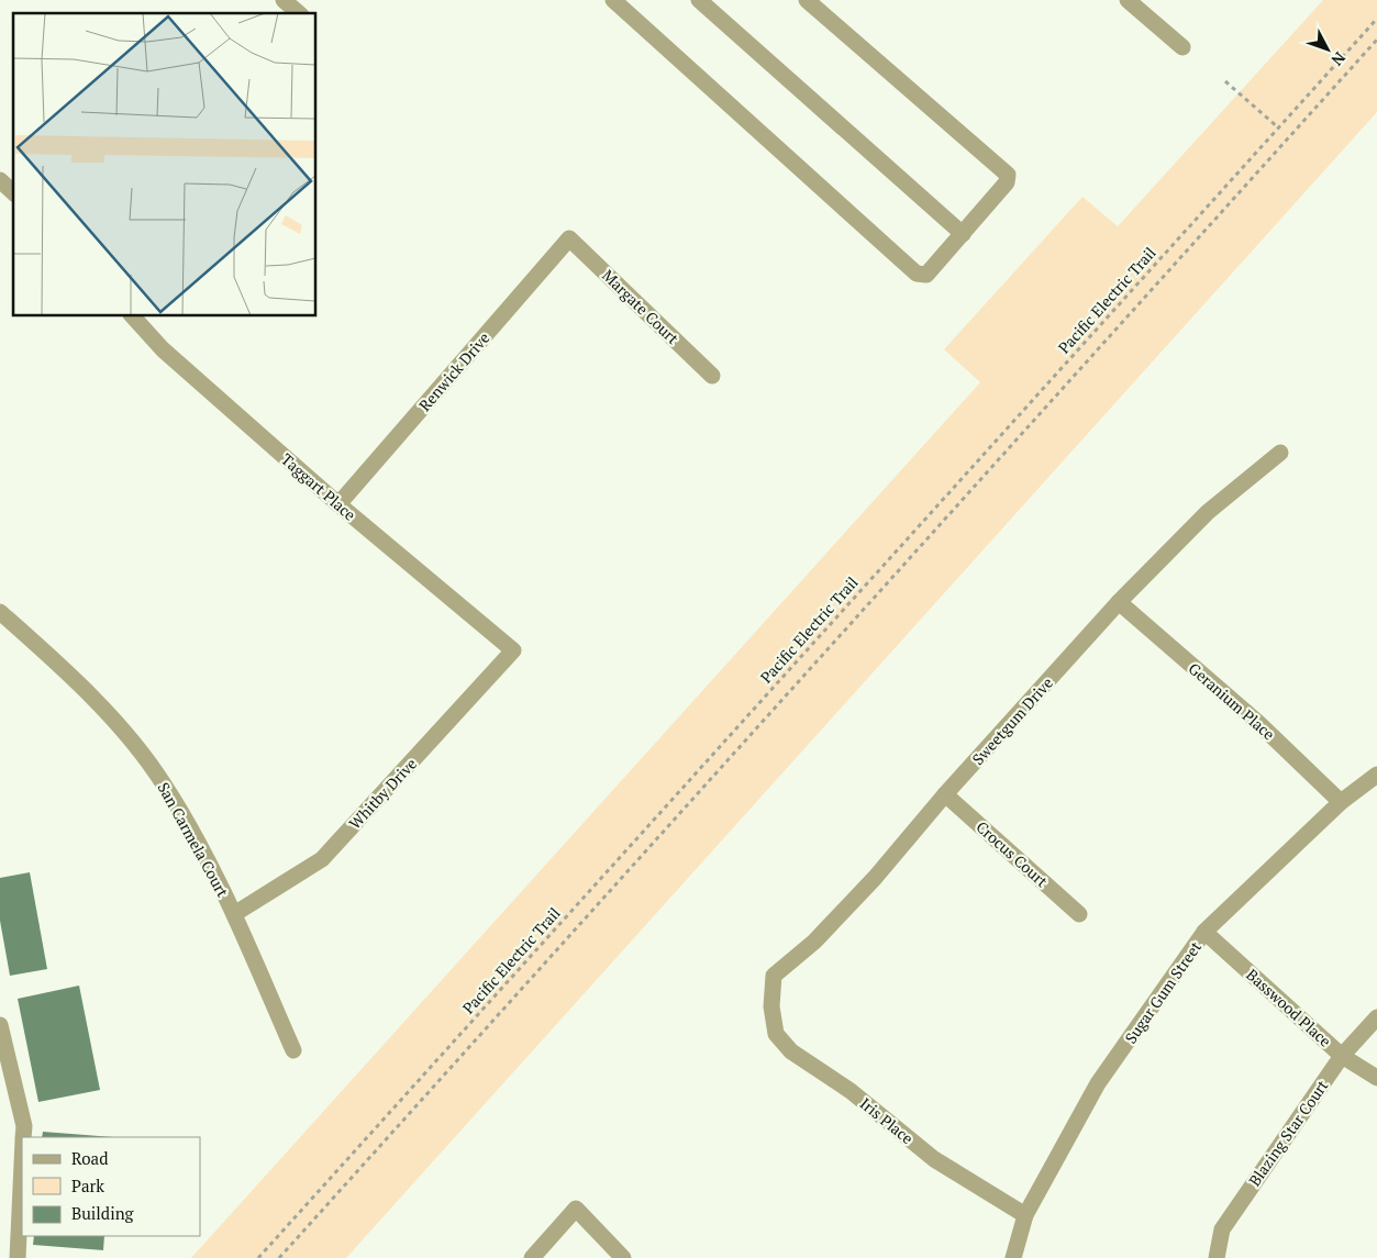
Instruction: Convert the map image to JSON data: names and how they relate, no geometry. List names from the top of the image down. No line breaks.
{"streets":{"street":["Margate Court","Renwick Drive","Taggart Place","Geranium Place","Sweetgum Drive","Whitby Drive","San Carmela Court","Crocus Court","Sugar Gum Street","Basswood Place","Iris Place","Blazing Star Court"],"path":["Pacific Electric Trail"]},"crossings":[["Margate Court","Renwick Drive"],["Renwick Drive","Taggart Place"],["Taggart Place","Whitby Drive"],["Geranium Place","Sweetgum Drive"],["Geranium Place","Sugar Gum Street"],["Sweetgum Drive","Crocus Court"],["Sweetgum Drive","Iris Place"],["Whitby Drive","San Carmela Court"],["Sugar Gum Street","Basswood Place"],["Sugar Gum Street","Iris Place"],["Basswood Place","Blazing Star Court"]],"legend":["Road","Park","Building"],"north":"bottom right"}
